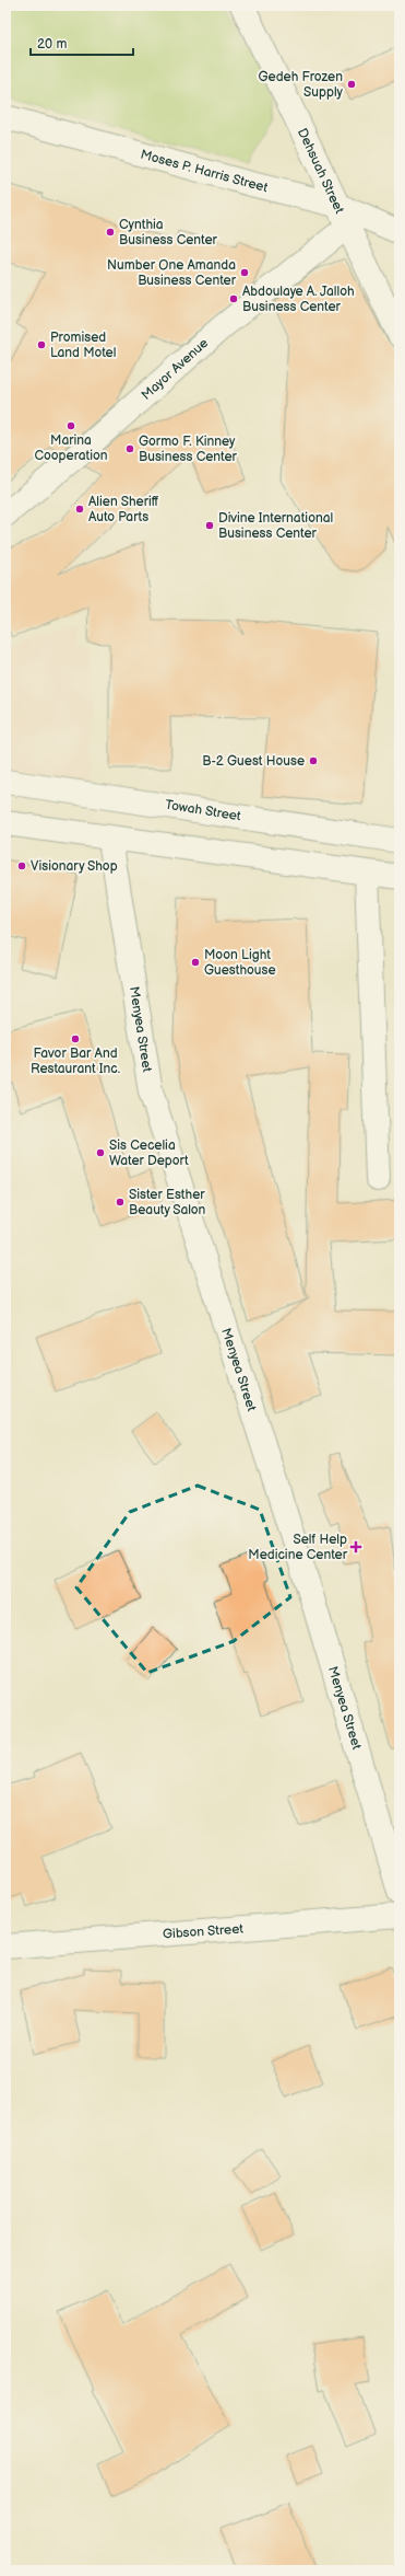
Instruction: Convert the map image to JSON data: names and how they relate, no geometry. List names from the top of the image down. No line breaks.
{"streets":{"main road":["Moses P. Harris Street","Dehsuah Street","Mayor Avenue","Towah Street","Menyea Street","Gibson Street"]},"crossings":[["Moses P. Harris Street","Dehsuah Street"],["Dehsuah Street","Mayor Avenue"]],"places":{"other":["Gedeh Frozen Supply","Cynthia Business Center","Number One Amanda Business Center","Abdoulaye A. Jalloh Business Center","Promised Land Motel","Marina Cooperation","Gormo F. Kinney Business Center","Alien Sheriff Auto Parts","Divine International Business Center","B-2 Guest House","Visionary Shop","Moon Light Guesthouse","Favor Bar And Restaurant Inc.","Sis Cecelia Water Deport","Sister Esther Beauty Salon"],"health":["Self Help Medicine Center"]},"scale_bar":"20 m"}
